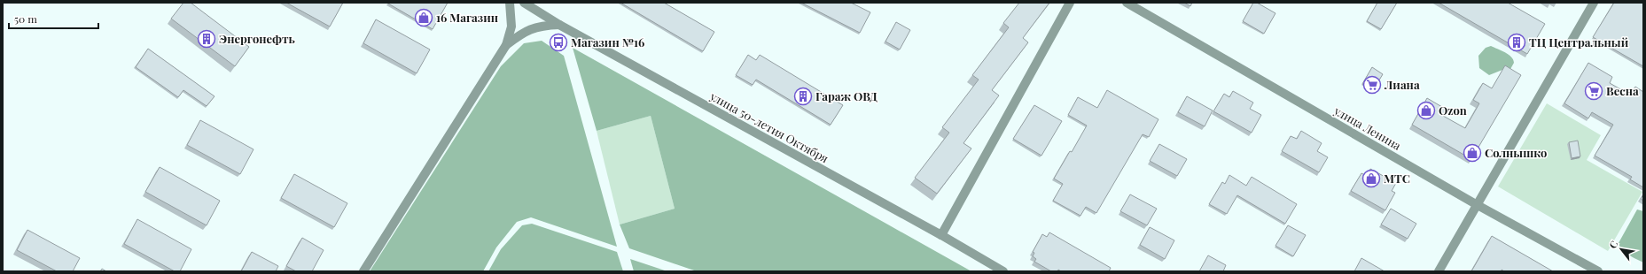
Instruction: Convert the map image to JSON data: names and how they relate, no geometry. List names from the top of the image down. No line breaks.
{"streets":{"street":["улица 50-летия Октября","улица Ленина"]},"places":{"shop":["16 Магазин","Ozon","Солнышко","МТС"],"building":["Энергонефть","ТЦ Центральный","Гараж ОВД"],"bus stop":["Магазин №16"],"supermarket":["Лиана","Весна"]},"scale_bar":"50 m","north":"top left"}
